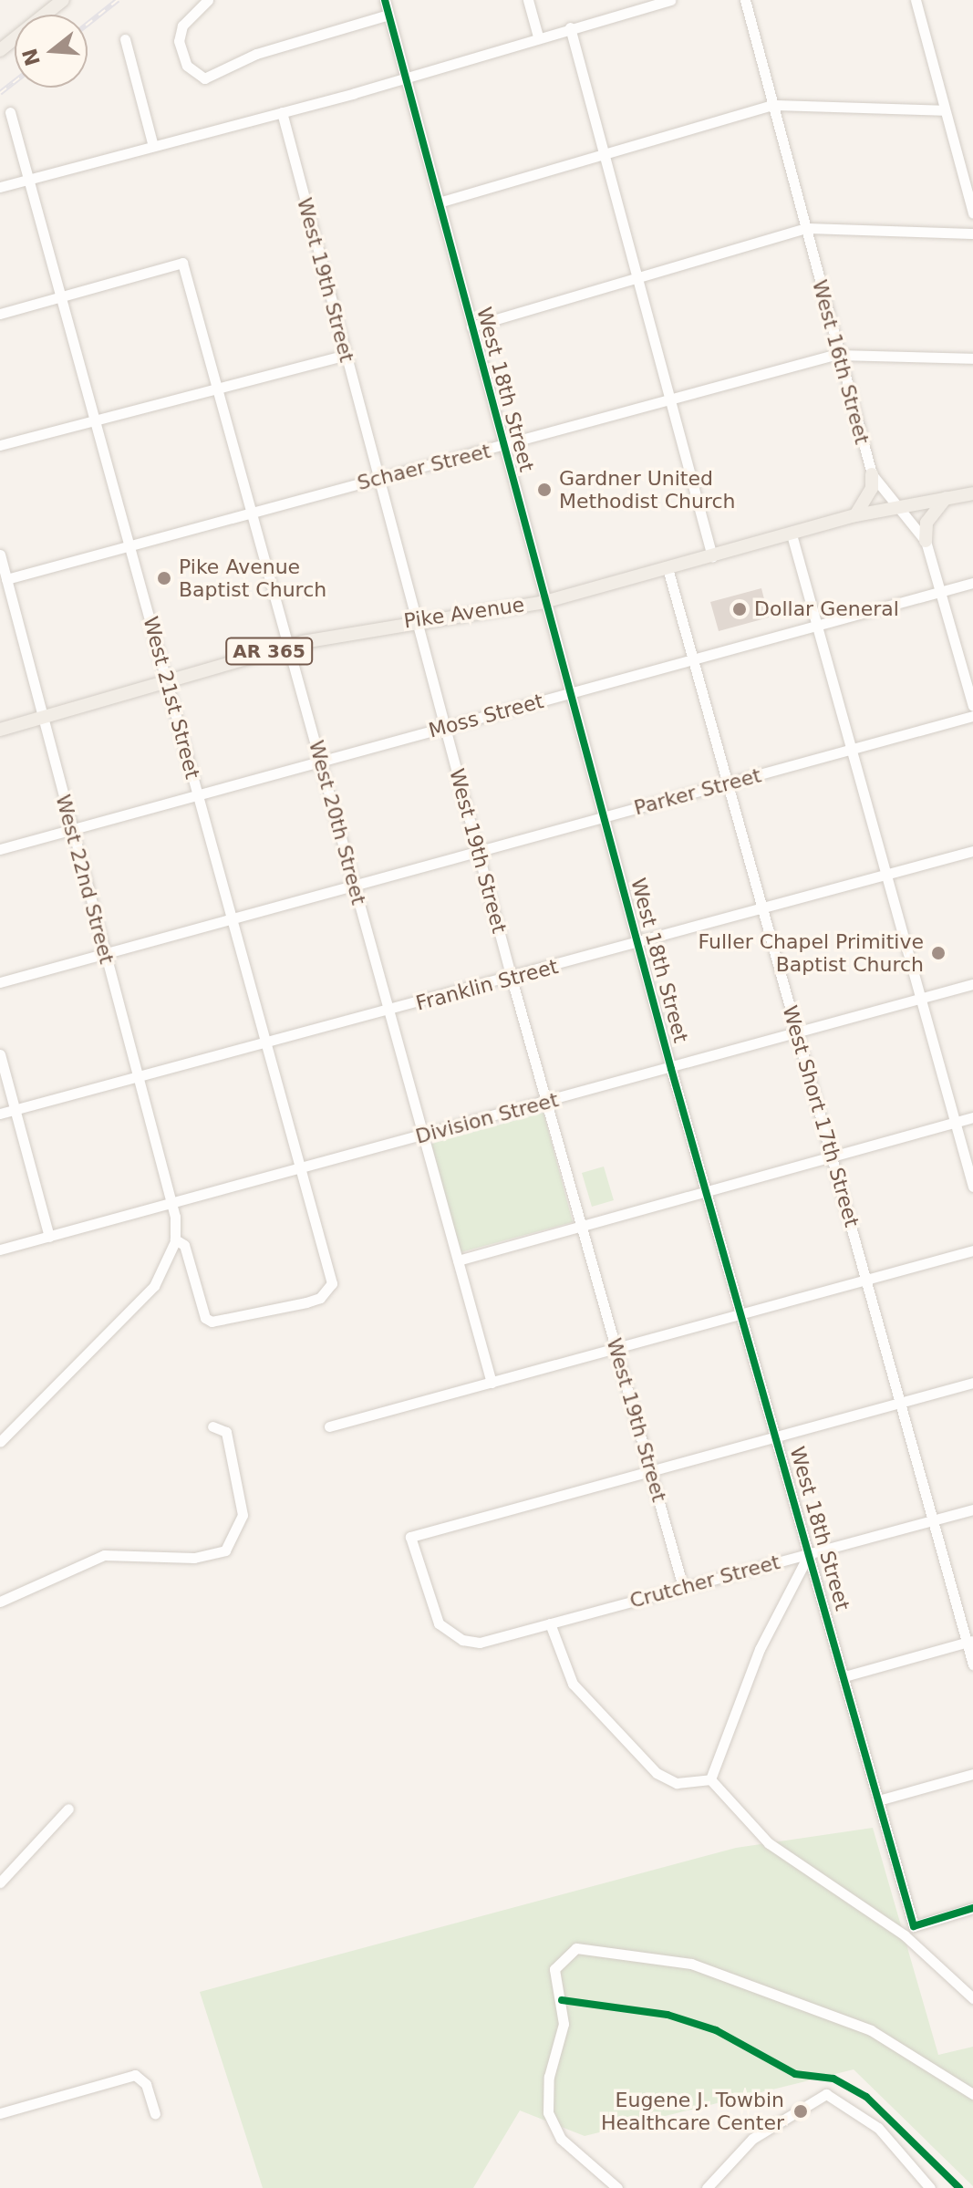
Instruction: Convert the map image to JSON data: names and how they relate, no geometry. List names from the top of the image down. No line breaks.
{"streets":{"main road":["Pike Avenue","AR 365"],"street":["West 19th Street","West 16th Street","West 18th Street","Schaer Street","West 21st Street","Moss Street","Parker Street","West 20th Street","West 22nd Street","Franklin Street","West Short 17th Street","Division Street","Crutcher Street"]},"crossings":[["West 19th Street","Schaer Street"],["West 19th Street","Pike Avenue"],["West 19th Street","Moss Street"],["West 19th Street","Parker Street"],["West 19th Street","Franklin Street"],["West 19th Street","Division Street"],["West 19th Street","Crutcher Street"],["West 16th Street","Schaer Street"],["West 16th Street","Pike Avenue"],["West 16th Street","Moss Street"],["West 18th Street","Schaer Street"],["West 18th Street","Pike Avenue"],["West 18th Street","Moss Street"],["West 18th Street","Parker Street"],["West 18th Street","Franklin Street"],["West 18th Street","Division Street"],["West 18th Street","Crutcher Street"],["Schaer Street","West 21st Street"],["Schaer Street","West 20th Street"],["Schaer Street","West 22nd Street"],["Pike Avenue","West 21st Street"],["Pike Avenue","West 20th Street"],["Pike Avenue","West 22nd Street"],["Pike Avenue","West Short 17th Street"],["West 21st Street","Moss Street"],["West 21st Street","Parker Street"],["West 21st Street","West 20th Street"],["West 21st Street","West 22nd Street"],["West 21st Street","Franklin Street"],["West 21st Street","Division Street"],["Moss Street","West 20th Street"],["Moss Street","West 22nd Street"],["Moss Street","West Short 17th Street"],["Parker Street","West 20th Street"],["Parker Street","West 22nd Street"],["Parker Street","West Short 17th Street"],["West 20th Street","Franklin Street"],["West 20th Street","Division Street"],["West 22nd Street","Franklin Street"],["West 22nd Street","Division Street"],["Franklin Street","West Short 17th Street"],["West Short 17th Street","Division Street"],["West Short 17th Street","Crutcher Street"]],"places":["Gardner United Methodist Church","Pike Avenue Baptist Church","Dollar General","Fuller Chapel Primitive Baptist Church","Eugene J. Towbin Healthcare Center"],"north":"left"}
